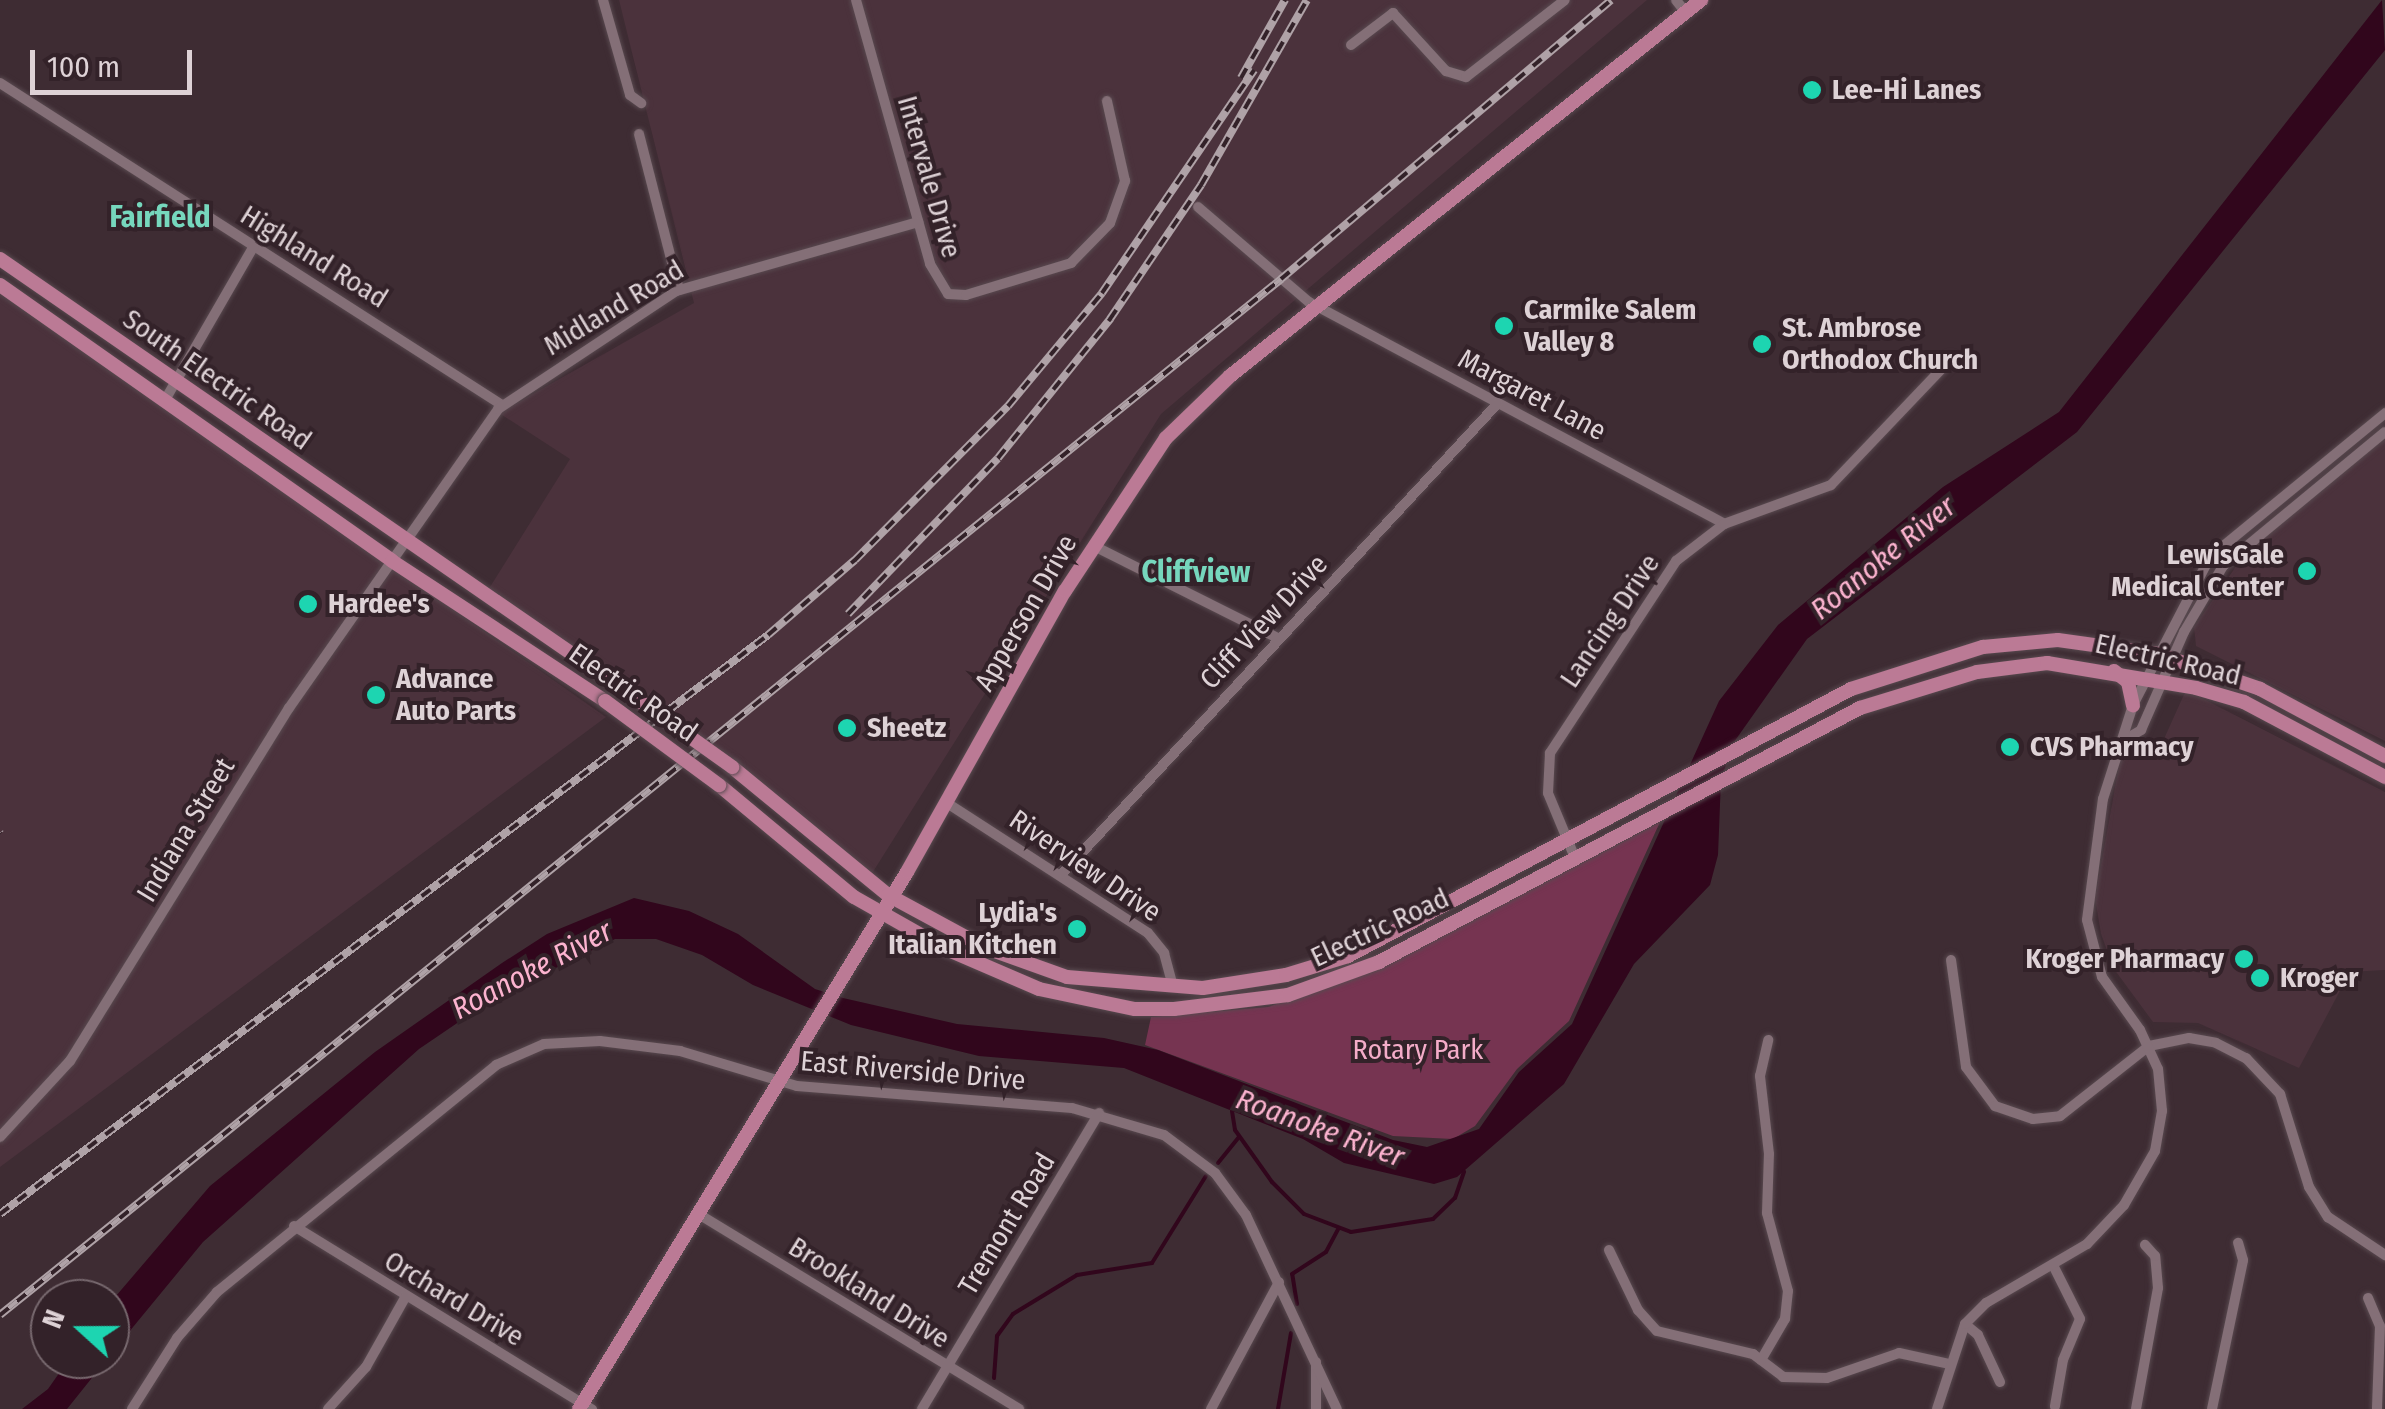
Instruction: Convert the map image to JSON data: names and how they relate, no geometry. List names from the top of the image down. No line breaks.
{"streets":{"main road":["South Electric Road","Apperson Drive","Electric Road"],"street":["Intervale Drive","Highland Road","Midland Road","Margaret Lane","Lancing Drive","Cliff View Drive","Indiana Street","Riverview Drive","East Riverside Drive","Tremont Road","Brookland Drive","Orchard Drive"]},"crossings":[["Intervale Drive","Midland Road"],["Highland Road","Midland Road"],["Midland Road","South Electric Road"],["Midland Road","Electric Road"],["Midland Road","Indiana Street"],["South Electric Road","Electric Road"],["South Electric Road","Indiana Street"],["Margaret Lane","Apperson Drive"],["Margaret Lane","Lancing Drive"],["Margaret Lane","Cliff View Drive"],["Apperson Drive","Electric Road"],["Apperson Drive","Riverview Drive"],["Apperson Drive","East Riverside Drive"],["Apperson Drive","Brookland Drive"],["Apperson Drive","Orchard Drive"],["Lancing Drive","Electric Road"],["Cliff View Drive","Riverview Drive"],["Electric Road","Indiana Street"],["Electric Road","Riverview Drive"],["East Riverside Drive","Tremont Road"],["East Riverside Drive","Orchard Drive"],["Tremont Road","Brookland Drive"]],"districts":["Fairfield","Cliffview"],"water":["Roanoke River"],"parks":["Rotary Park"],"places":["Lee-Hi Lanes","Carmike Salem Valley 8","St. Ambrose Orthodox Church","LewisGale Medical Center","Hardee's","Advance Auto Parts","Sheetz","CVS Pharmacy","Lydia's Italian Kitchen","Kroger Pharmacy","Kroger"],"scale_bar":"100 m","north":"left"}
